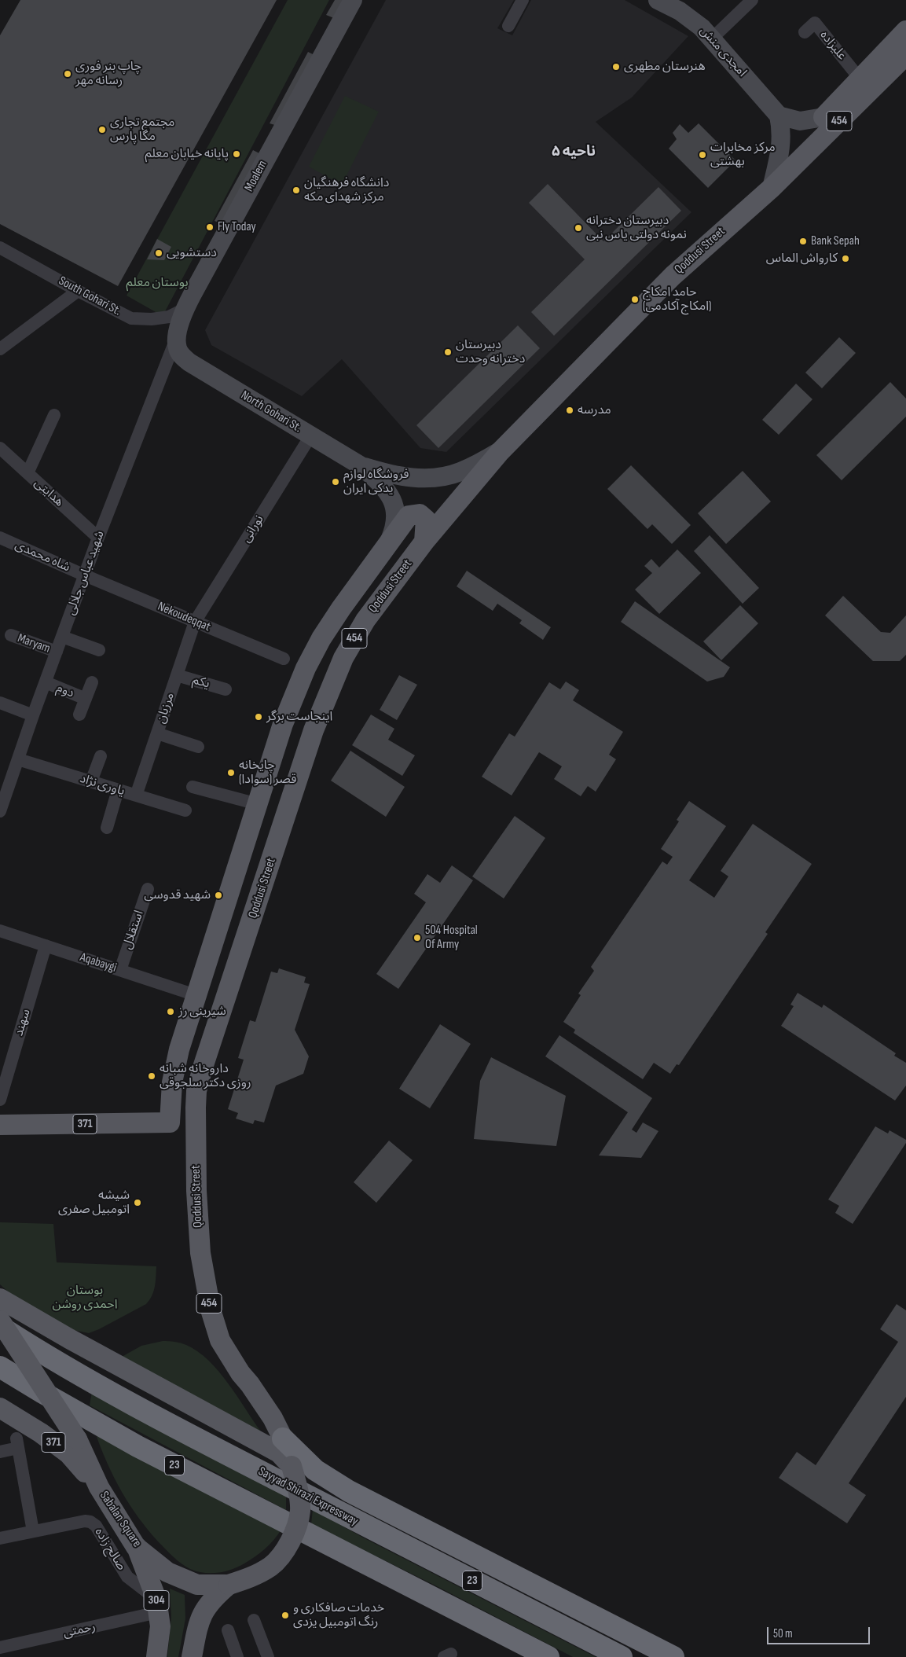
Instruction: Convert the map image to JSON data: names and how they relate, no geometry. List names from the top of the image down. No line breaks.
{"streets":{"highway":["23","Sayyad Shirazi Expressway"],"main road":["امجدی منش","454","Moalem","Qoddusi Street","North Gohari St.","371","Sabalan Square","304"],"street":["علیزاده","South Gohari St.","هدایتی","نورانی","شاه محمدی","شهید عباس جلالی","Nekoudeqqat","Maryam","یکم","دوم","مرزبان","یاوری نژاد","استقلال","Aqabaygi","سهند","صالح زاده","رحمتی"]},"crossings":[["علیزاده","454"],["454","Qoddusi Street"],["454","North Gohari St."],["454","Aqabaygi"],["454","371"],["Moalem","South Gohari St."],["Moalem","North Gohari St."],["Moalem","شهید عباس جلالی"],["Qoddusi Street","North Gohari St."],["Qoddusi Street","Sabalan Square"],["North Gohari St.","نورانی"],["هدایتی","شهید عباس جلالی"],["نورانی","Nekoudeqqat"],["نورانی","مرزبان"],["شاه محمدی","شهید عباس جلالی"],["شاه محمدی","Nekoudeqqat"],["شهید عباس جلالی","Nekoudeqqat"],["شهید عباس جلالی","Maryam"],["شهید عباس جلالی","دوم"],["شهید عباس جلالی","یاوری نژاد"],["Nekoudeqqat","مرزبان"],["یکم","مرزبان"],["مرزبان","یاوری نژاد"],["استقلال","Aqabaygi"],["Aqabaygi","سهند"],["371","Sabalan Square"],["Sabalan Square","304"],["صالح زاده","304"],["صالح زاده","رحمتی"],["304","رحمتی"]],"districts":["ناحیه ۵"],"parks":["بوستان معلم","بوستان احمدی روشن"],"places":["هنرستان مطهری","چاپ بنر فوری رسانه مهر","مجتمع تجاری مگا پارس","پایانه خیابان معلم","مرکز مخابرات بهشتی","دانشگاه فرهنگیان مرکز شهدای مکه","Fly Today","دبیرستان دخترانه نمونه دولتی یاس نبی","Bank Sepah","دستشویی","کارواش الماس","حامد امکاج (امکاج آکادمی)","دبیرستان دخترانه وحدت","مدرسه","فروشگاه لوازم یدکی ایران","اینجاست برگر","چایخانه قصر (سوادا)","شهید قدوسی","504 Hospital Of Army","شیرینی رز","داروخانه شبانه روزی دکتر سلجوقی","شیشه اتومبیل صفری","خدمات صافکاری و رنگ اتومبیل یزدی"],"scale_bar":"50 m"}
